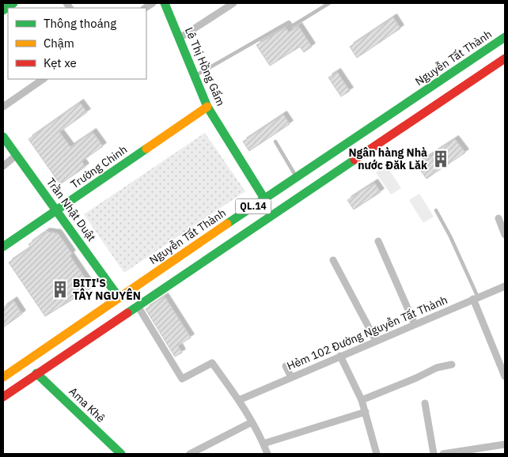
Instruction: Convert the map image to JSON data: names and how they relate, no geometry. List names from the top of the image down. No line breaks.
{"streets":{"main road":["Nguyễn Tất Thành","Lê Thị Hồng Gấm","Trường Chinh","QL.14","Trần Nhật Duật","Ama Khê"],"street":["Hẻm 102 Đường Nguyễn Tất Thành"]},"crossings":[["Nguyễn Tất Thành","Lê Thị Hồng Gấm"],["Nguyễn Tất Thành","Trần Nhật Duật"],["Nguyễn Tất Thành","Ama Khê"],["Lê Thị Hồng Gấm","Trường Chinh"],["Trường Chinh","Trần Nhật Duật"],["QL.14","Ama Khê"]],"places":{"building":["Ngân hàng Nhà nước Đăk Lăk","BITI'S TÂY NGUYÊN"]},"legend":["Thông thoáng","Chậm","Kẹt xe"]}
